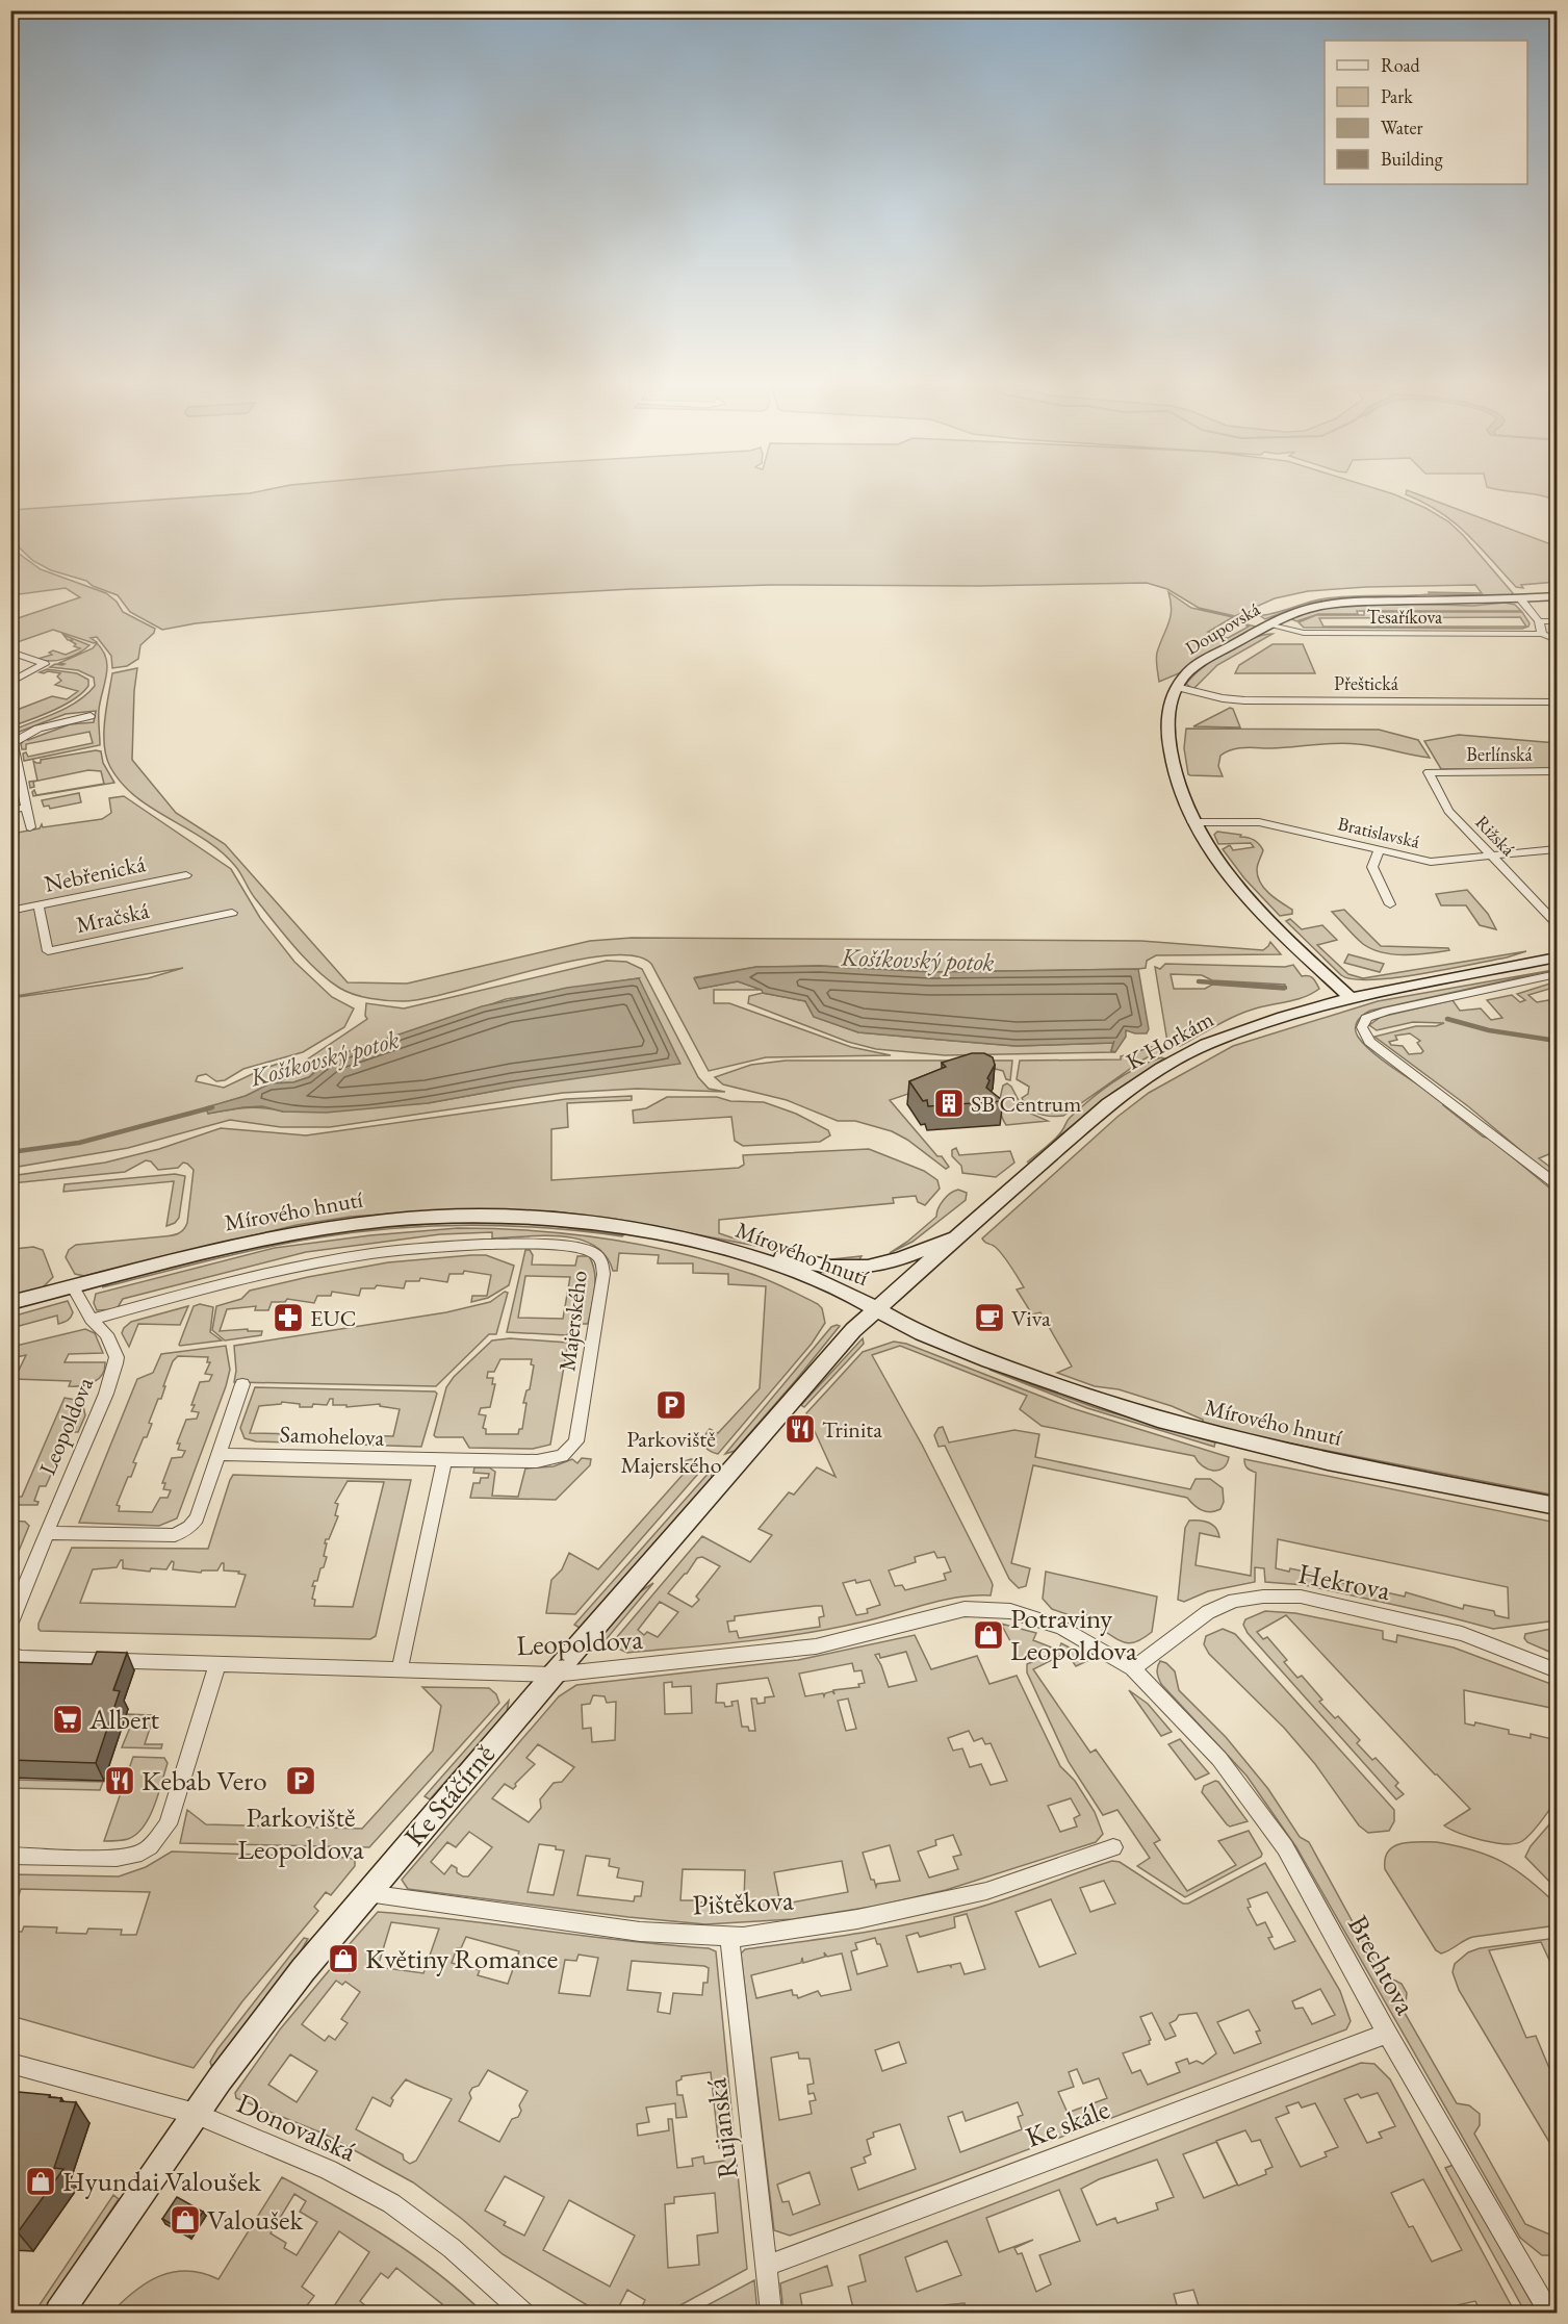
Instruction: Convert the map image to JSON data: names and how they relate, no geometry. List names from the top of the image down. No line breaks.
{"streets":{"main road":["Doupovská","K Horkám","Mírového hnutí","Ke Stáčírně"],"street":["Tesaříkova","Přeštická","Berlínská","Bratislavská","Rižská","Nebřenická","Mračská","Majerského","Leopoldova","Samohelova","Hekrova","Pištěkova","Brechtova","Ke skále","Donovalská","Rujanská"]},"crossings":[["Tesaříkova","Doupovská"],["Doupovská","Přeštická"],["Doupovská","Bratislavská"],["Doupovská","K Horkám"],["Berlínská","Rižská"],["Bratislavská","Rižská"],["Nebřenická","Mračská"],["K Horkám","Mírového hnutí"],["K Horkám","Ke Stáčírně"],["Mírového hnutí","Leopoldova"],["Mírového hnutí","Ke Stáčírně"],["Majerského","Leopoldova"],["Majerského","Samohelova"],["Leopoldova","Hekrova"],["Leopoldova","Ke Stáčírně"],["Leopoldova","Brechtova"],["Hekrova","Brechtova"],["Ke Stáčírně","Pištěkova"],["Ke Stáčírně","Donovalská"],["Pištěkova","Rujanská"],["Brechtova","Ke skále"],["Ke skále","Rujanská"]],"water":["Košíkovský potok"],"places":{"building":["SB Centrum"],"pharmacy":["EUC"],"cafe":["Viva"],"parking":["Parkoviště Majerského","Parkoviště Leopoldova"],"restaurant":["Trinita","Kebab Vero"],"shop":["Potraviny Leopoldova","Květiny Romance","Hyundai Valoušek","Valoušek"],"supermarket":["Albert"]},"legend":["Road","Park","Water","Building"]}
